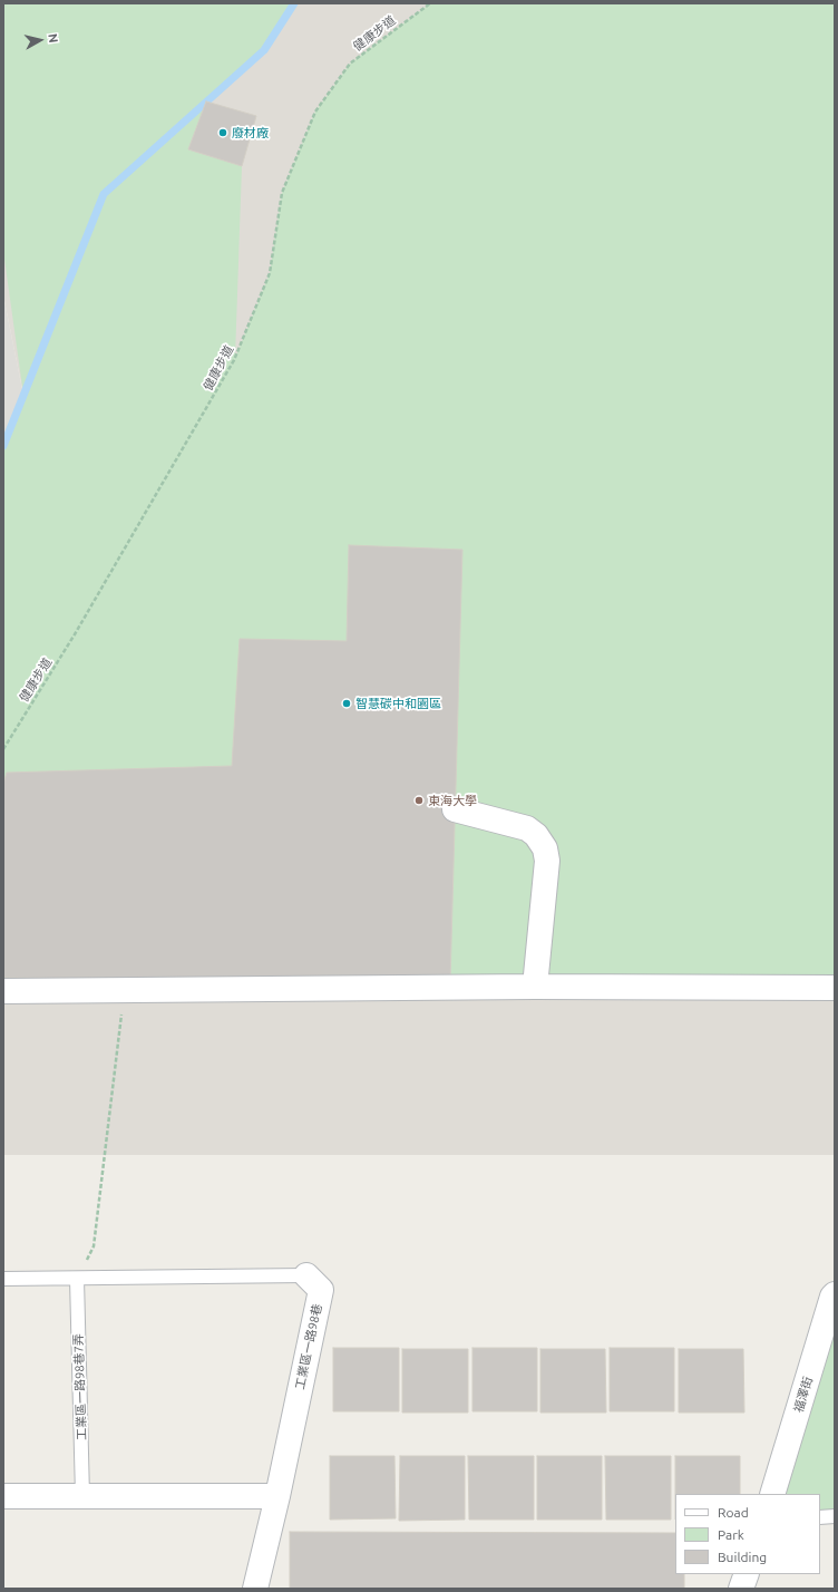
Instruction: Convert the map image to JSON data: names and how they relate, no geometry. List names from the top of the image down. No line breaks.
{"streets":{"street":["工業區一路98巷","福澤街"],"lane":["工業區一路98巷7弄"],"path":["健康步道"]},"crossings":[["工業區一路98巷","工業區一路98巷7弄"]],"places":["廢材廠","智慧碳中和園區","東海大學"],"legend":["Road","Park","Building"],"north":"right"}
